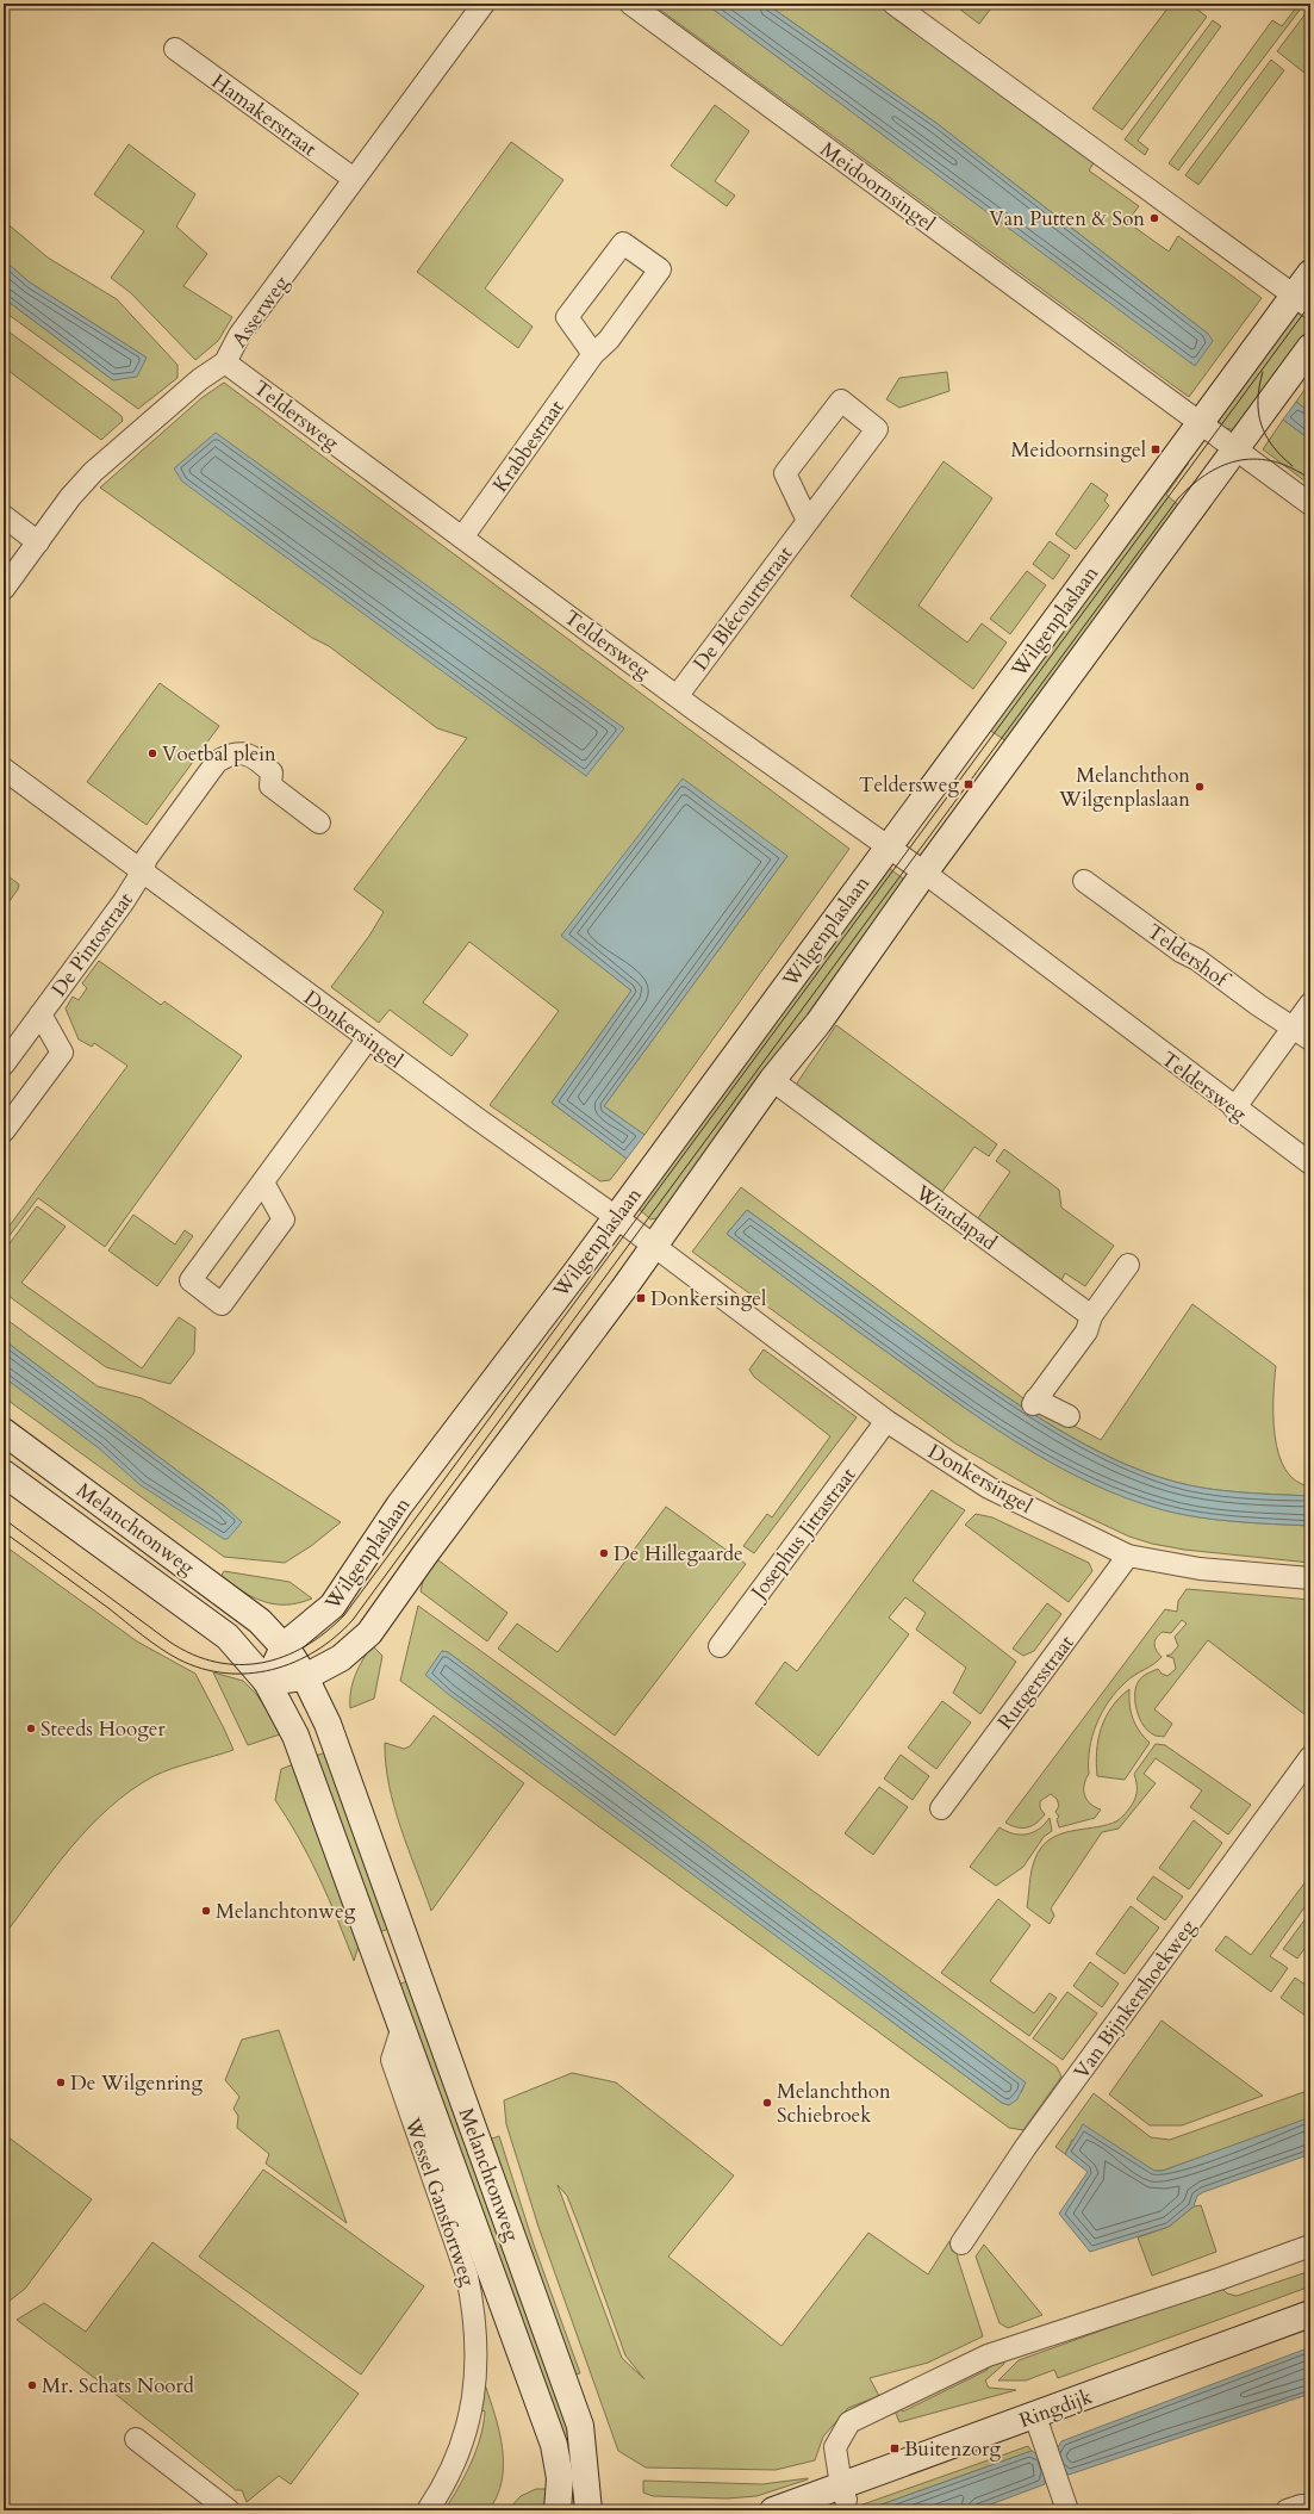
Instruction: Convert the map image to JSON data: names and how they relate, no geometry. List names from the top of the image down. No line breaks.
{"streets":{"street":["Hamakerstraat","Meidoornsingel","Asserweg","Teldersweg","Krabbestraat","De Blécourtstraat","Wilgenplaslaan","De Pintostraat","Teldershof","Donkersingel","Wiardapad","Melanchtonweg","Josephus Jittastraat","Rutgersstraat","Van Bijnkershoekweg","Wessel Gansfortweg","Ringdijk"]},"crossings":[["Hamakerstraat","Asserweg"],["Meidoornsingel","Wilgenplaslaan"],["Asserweg","Teldersweg"],["Teldersweg","Krabbestraat"],["Teldersweg","De Blécourtstraat"],["Teldersweg","Wilgenplaslaan"],["Wilgenplaslaan","Donkersingel"],["Wilgenplaslaan","Melanchtonweg"],["De Pintostraat","Donkersingel"],["Donkersingel","Josephus Jittastraat"],["Donkersingel","Rutgersstraat"],["Melanchtonweg","Wessel Gansfortweg"]],"places":{"other":["Van Putten & Son","Voetbal plein","Melanchthon Wilgenplaslaan","De Hillegaarde","Steeds Hooger","Melanchtonweg","De Wilgenring","Melanchthon Schiebroek","Mr. Schats Noord"],"transit":["Meidoornsingel","Teldersweg","Donkersingel","Buitenzorg"]}}
